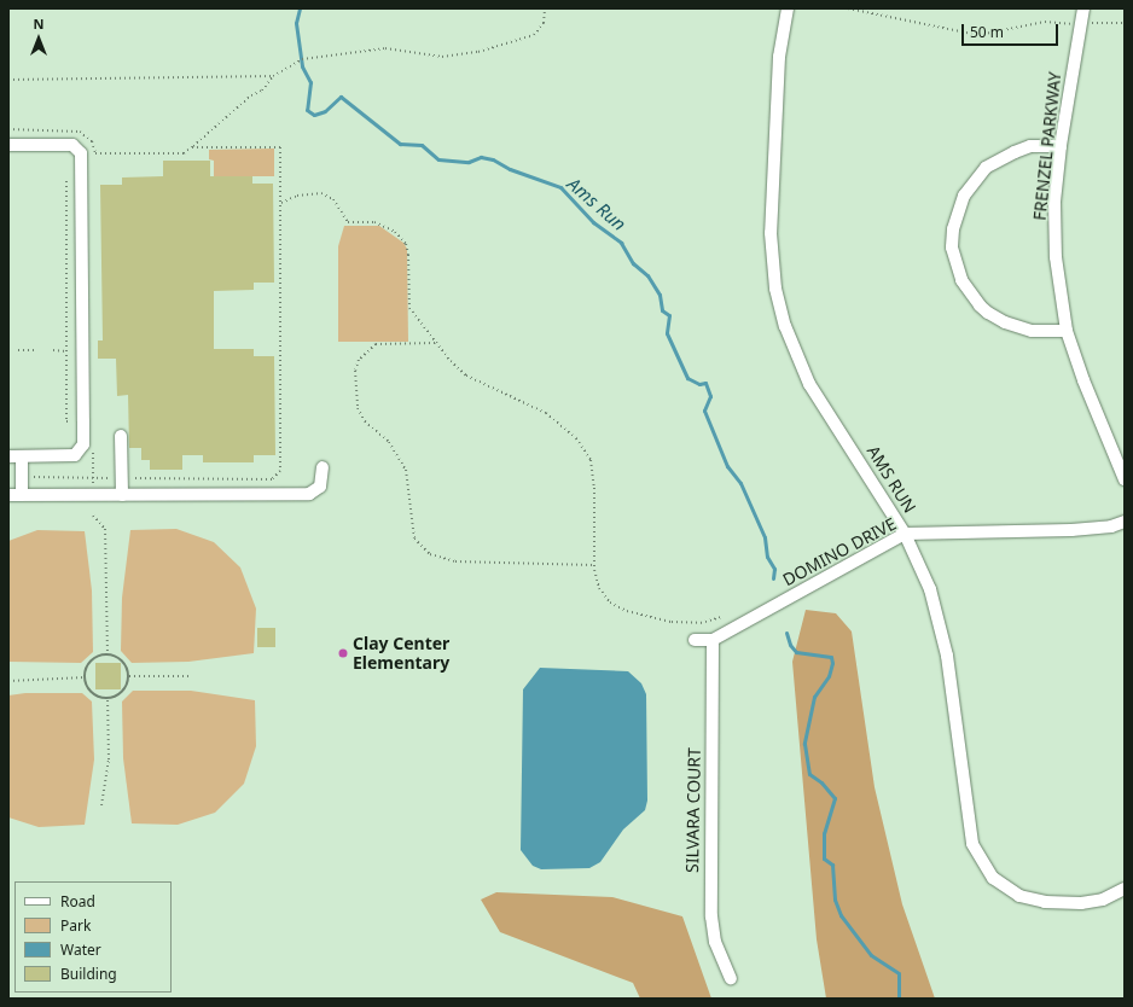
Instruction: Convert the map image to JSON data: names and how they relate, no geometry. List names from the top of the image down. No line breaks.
{"streets":{"street":["FRENZEL PARKWAY","AMS RUN","DOMINO DRIVE","SILVARA COURT"]},"crossings":[["AMS RUN","DOMINO DRIVE"],["DOMINO DRIVE","SILVARA COURT"]],"water":["Ams Run"],"places":["Clay Center Elementary"],"legend":["Road","Park","Water","Building"],"scale_bar":"50 m","north":"top"}
